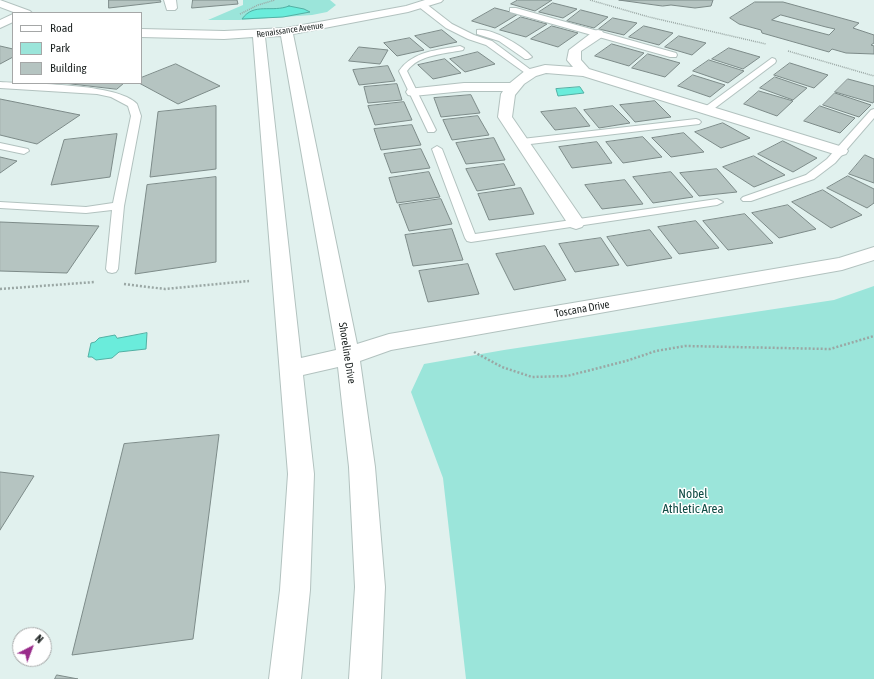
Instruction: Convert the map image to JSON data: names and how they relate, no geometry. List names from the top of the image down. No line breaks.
{"streets":{"street":["Renaissance Avenue","Toscana Drive","Shoreline Drive"]},"crossings":[["Renaissance Avenue","Shoreline Drive"],["Toscana Drive","Shoreline Drive"]],"parks":["Nobel Athletic Area"],"legend":["Road","Park","Building"],"north":"top right"}
